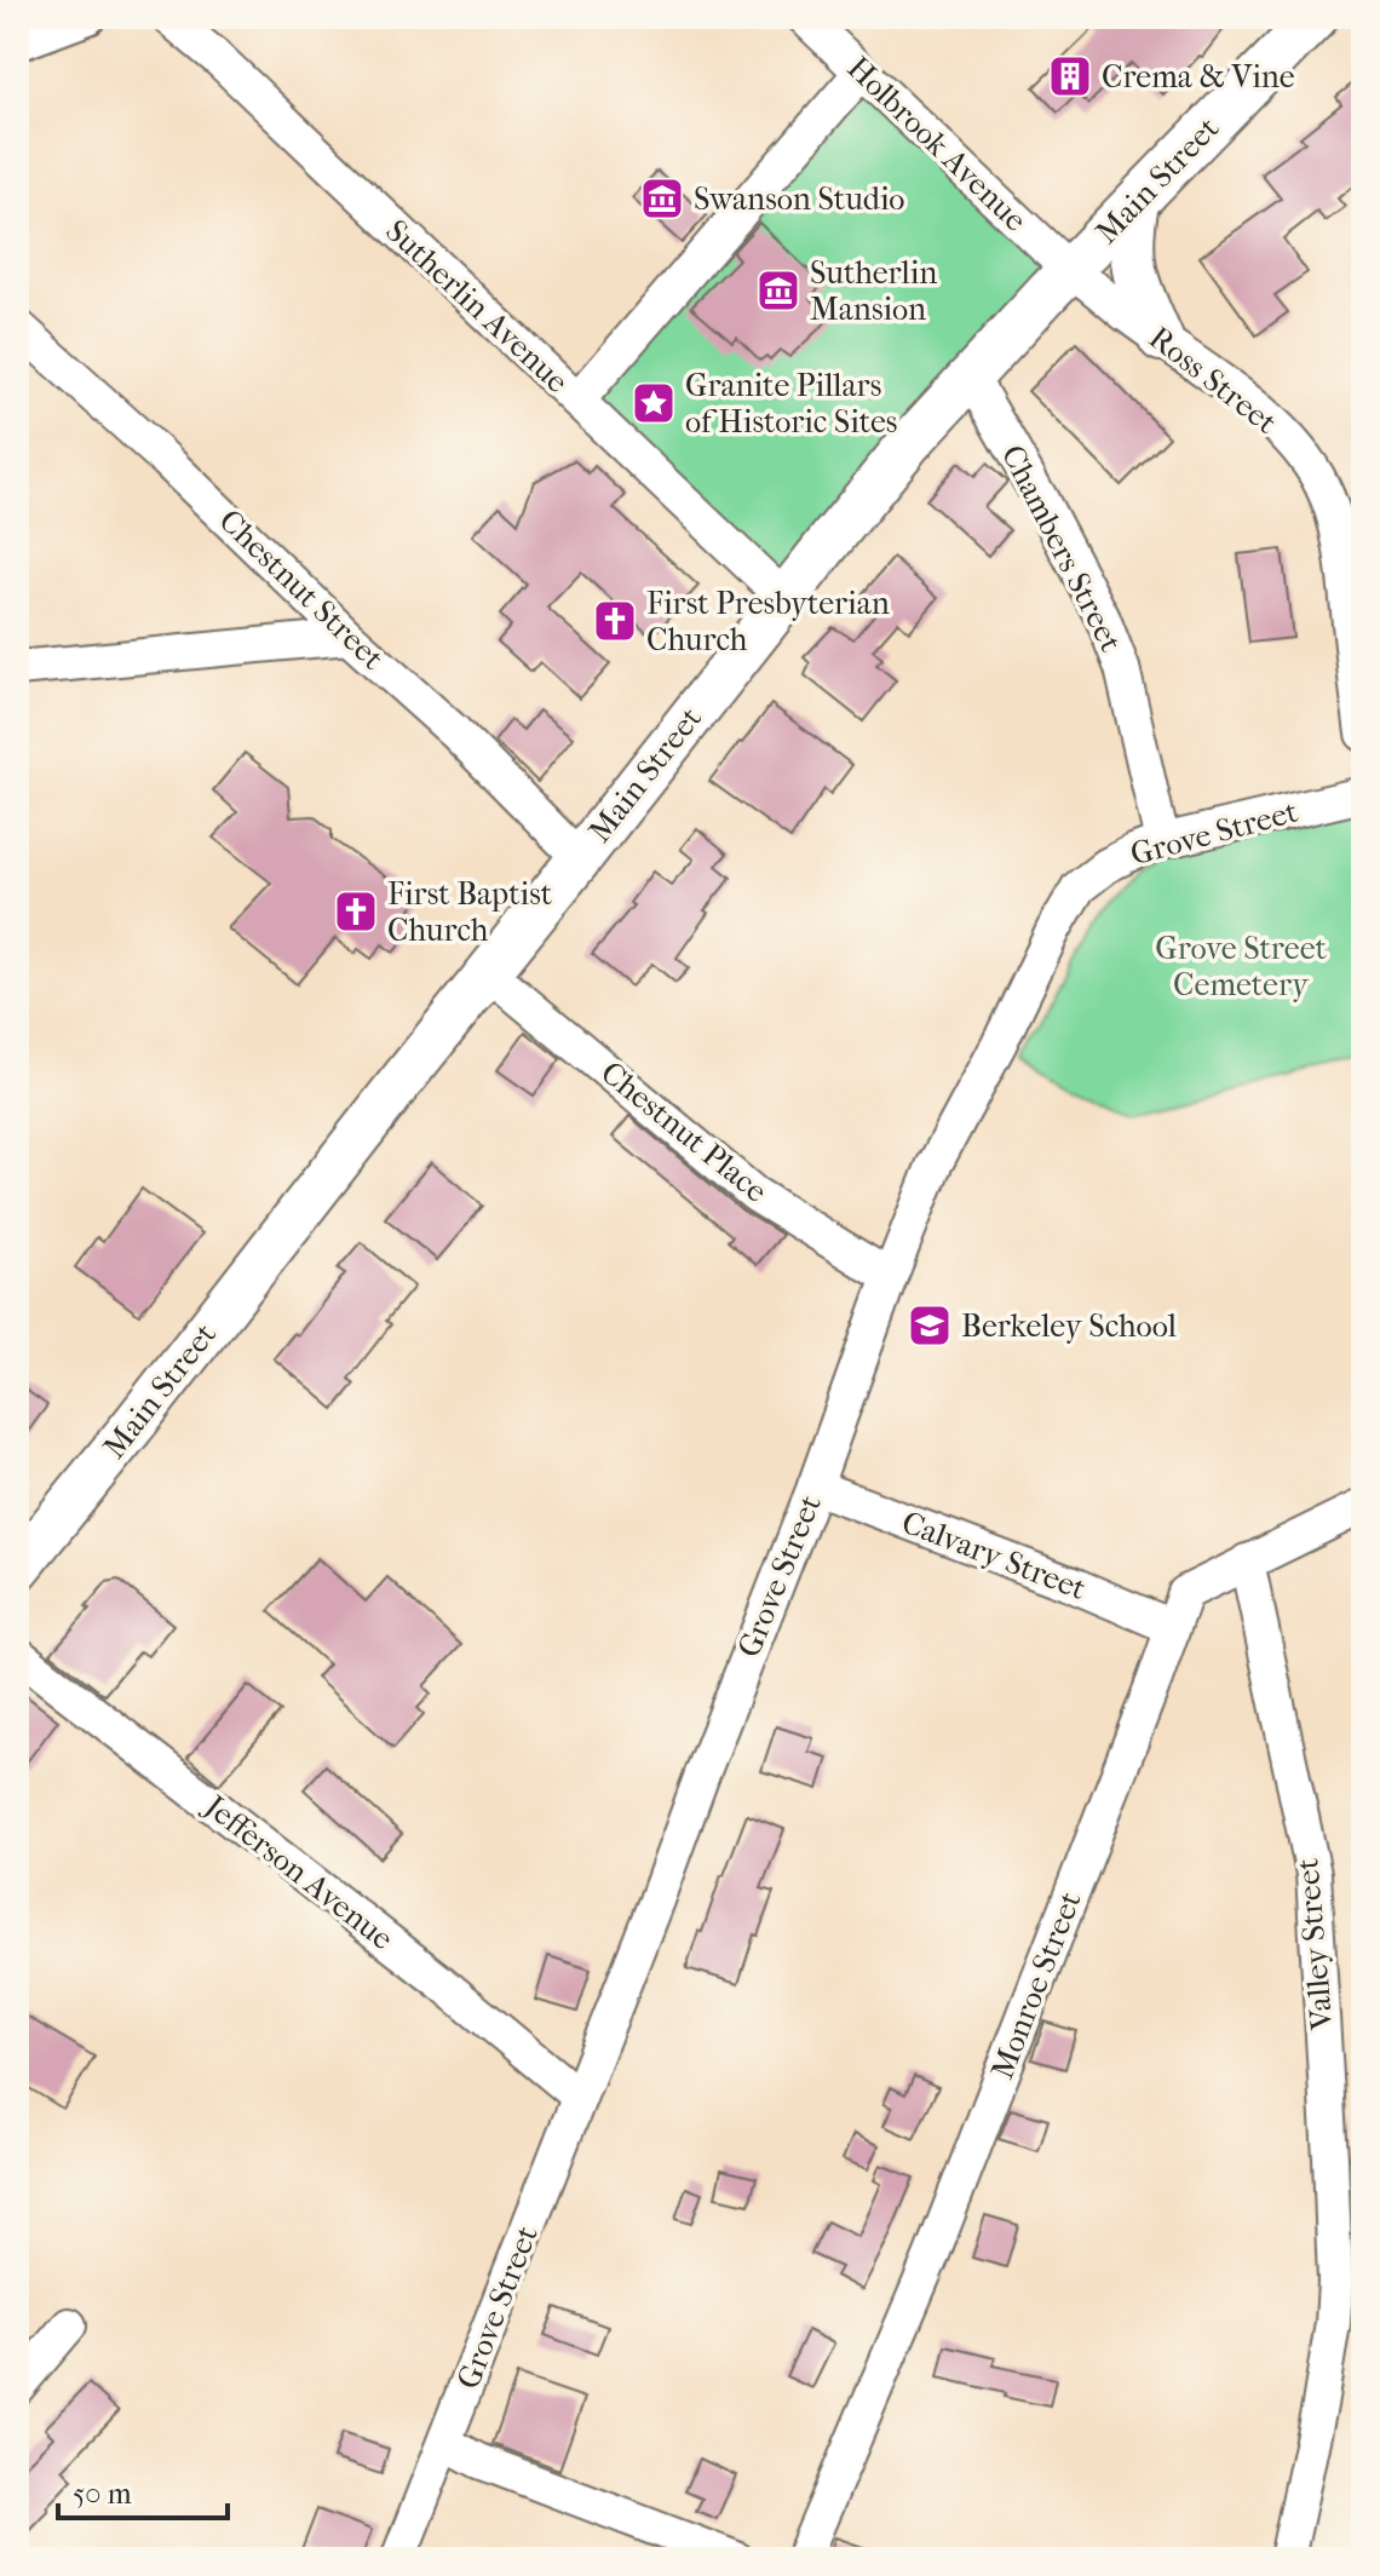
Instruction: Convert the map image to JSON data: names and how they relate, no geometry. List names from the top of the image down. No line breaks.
{"streets":{"main road":["Main Street"],"street":["Holbrook Avenue","Sutherlin Avenue","Ross Street","Chambers Street","Chestnut Street","Grove Street","Chestnut Place","Calvary Street","Jefferson Avenue","Valley Street","Monroe Street"]},"crossings":[["Holbrook Avenue","Main Street"],["Holbrook Avenue","Ross Street"],["Main Street","Sutherlin Avenue"],["Main Street","Ross Street"],["Main Street","Chambers Street"],["Main Street","Chestnut Street"],["Main Street","Chestnut Place"],["Chambers Street","Grove Street"],["Grove Street","Chestnut Place"],["Grove Street","Calvary Street"],["Grove Street","Jefferson Avenue"],["Calvary Street","Monroe Street"],["Valley Street","Monroe Street"]],"parks":["Grove Street Cemetery"],"places":{"building":["Crema & Vine"],"museum":["Swanson Studio","Sutherlin Mansion"],"place":["Granite Pillars of Historic Sites"],"church":["First Presbyterian Church","First Baptist Church"],"school or university":["Berkeley School"]},"scale_bar":"50 m"}
